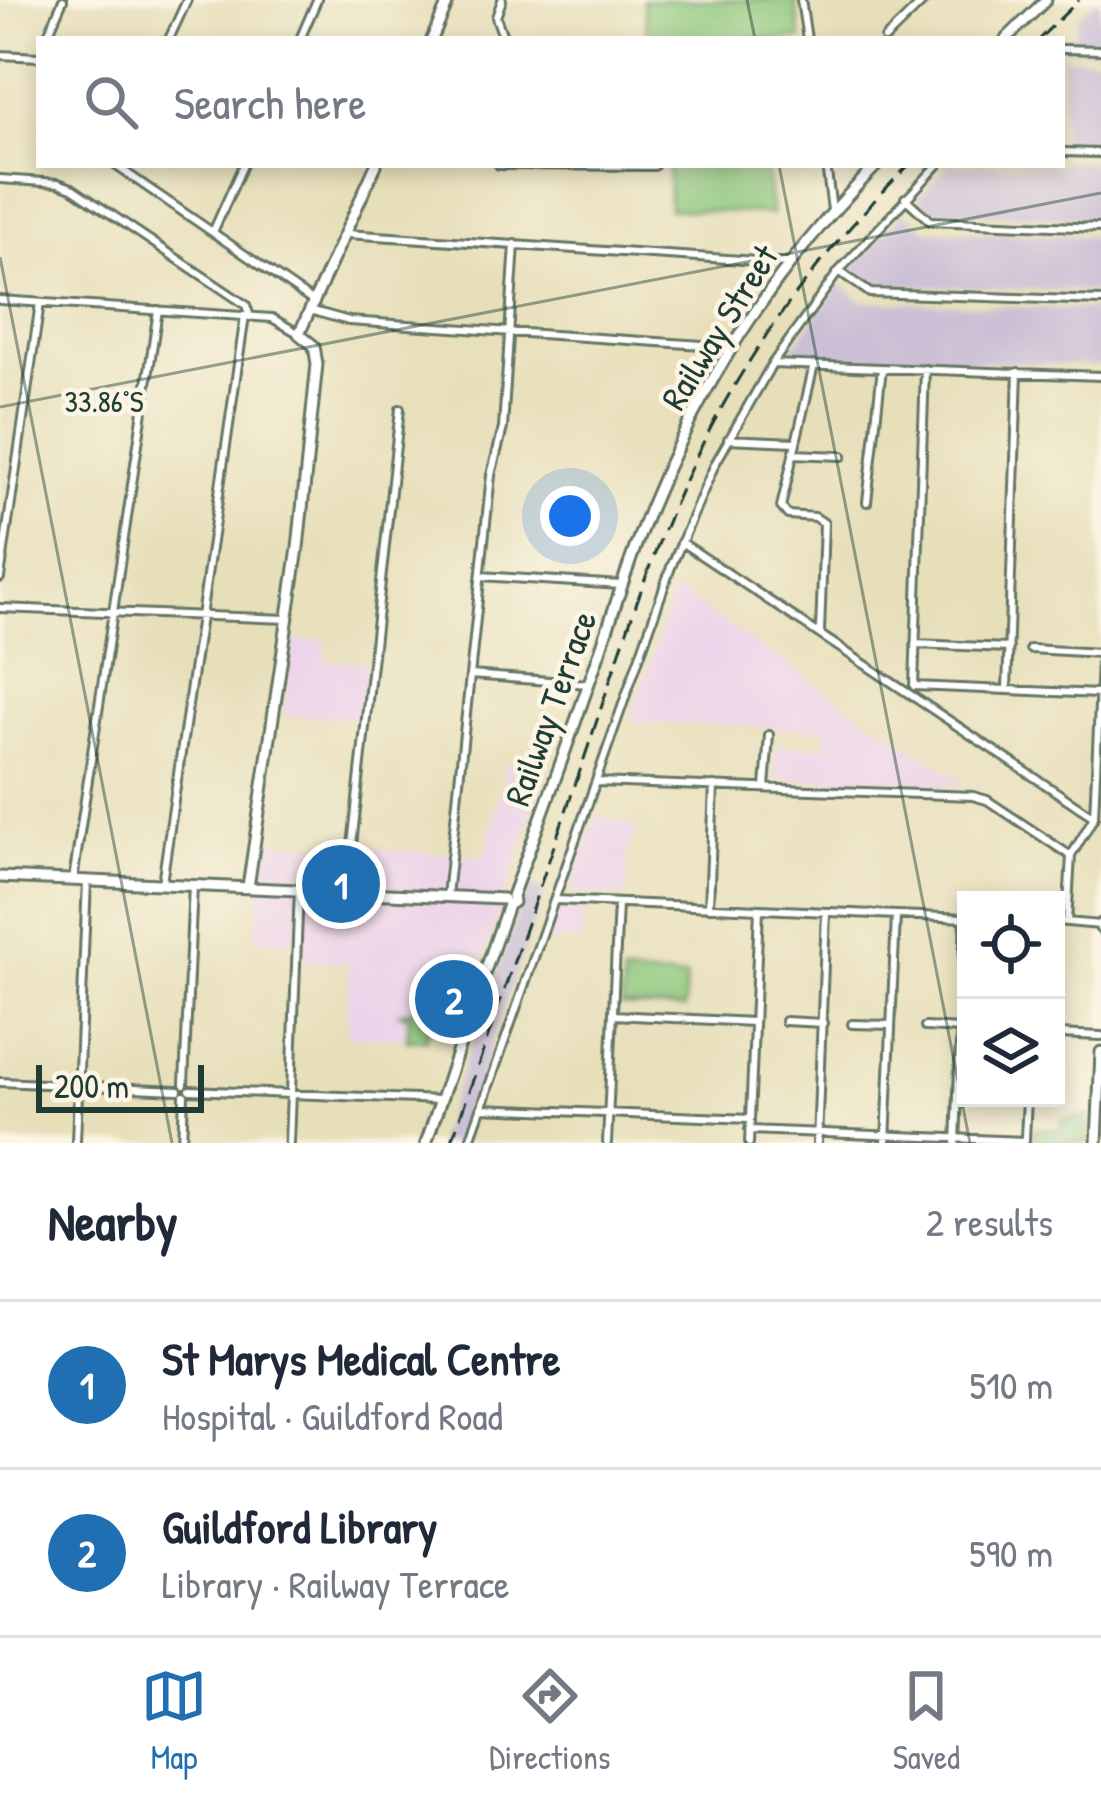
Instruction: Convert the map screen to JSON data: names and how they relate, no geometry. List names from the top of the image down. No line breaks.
{"streets":{"street":["Railway Street","Railway Terrace"]},"crossings":[["Railway Street","Railway Terrace"]],"scale_bar":"200 m","page":{"search":"Search here","pins":["1","2"],"scale":"200 m","heading":["Nearby","2 results"],"list":[{"mark":"1","name":"St Marys Medical Centre","note":"Hospital · Guildford Road","value":"510 m"},{"mark":"2","name":"Guildford Library","note":"Library · Railway Terrace","value":"590 m"}],"nav":["Map","Directions","Saved"]},"coordinates":["33.86°S"]}
